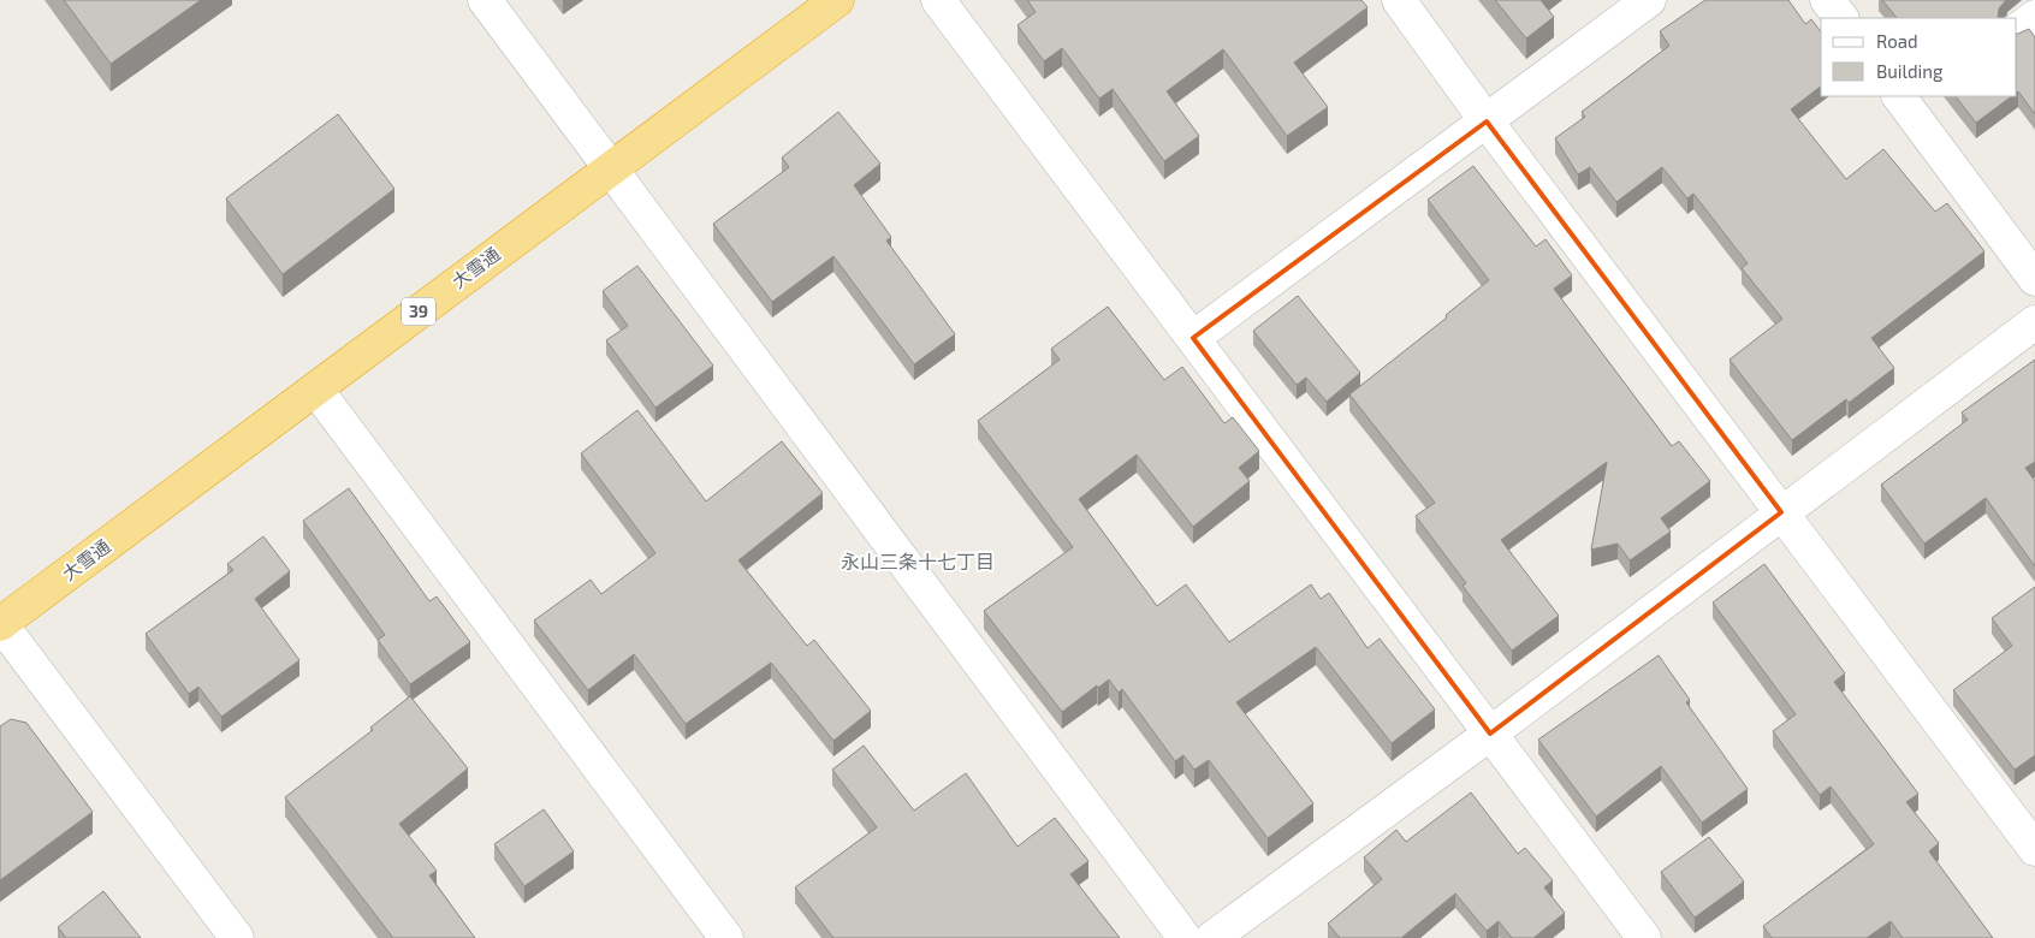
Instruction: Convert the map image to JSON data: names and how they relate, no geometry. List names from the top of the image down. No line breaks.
{"streets":{"highway":["大雪通","39"]},"districts":["永山三条十七丁目"],"legend":["Road","Building"]}
